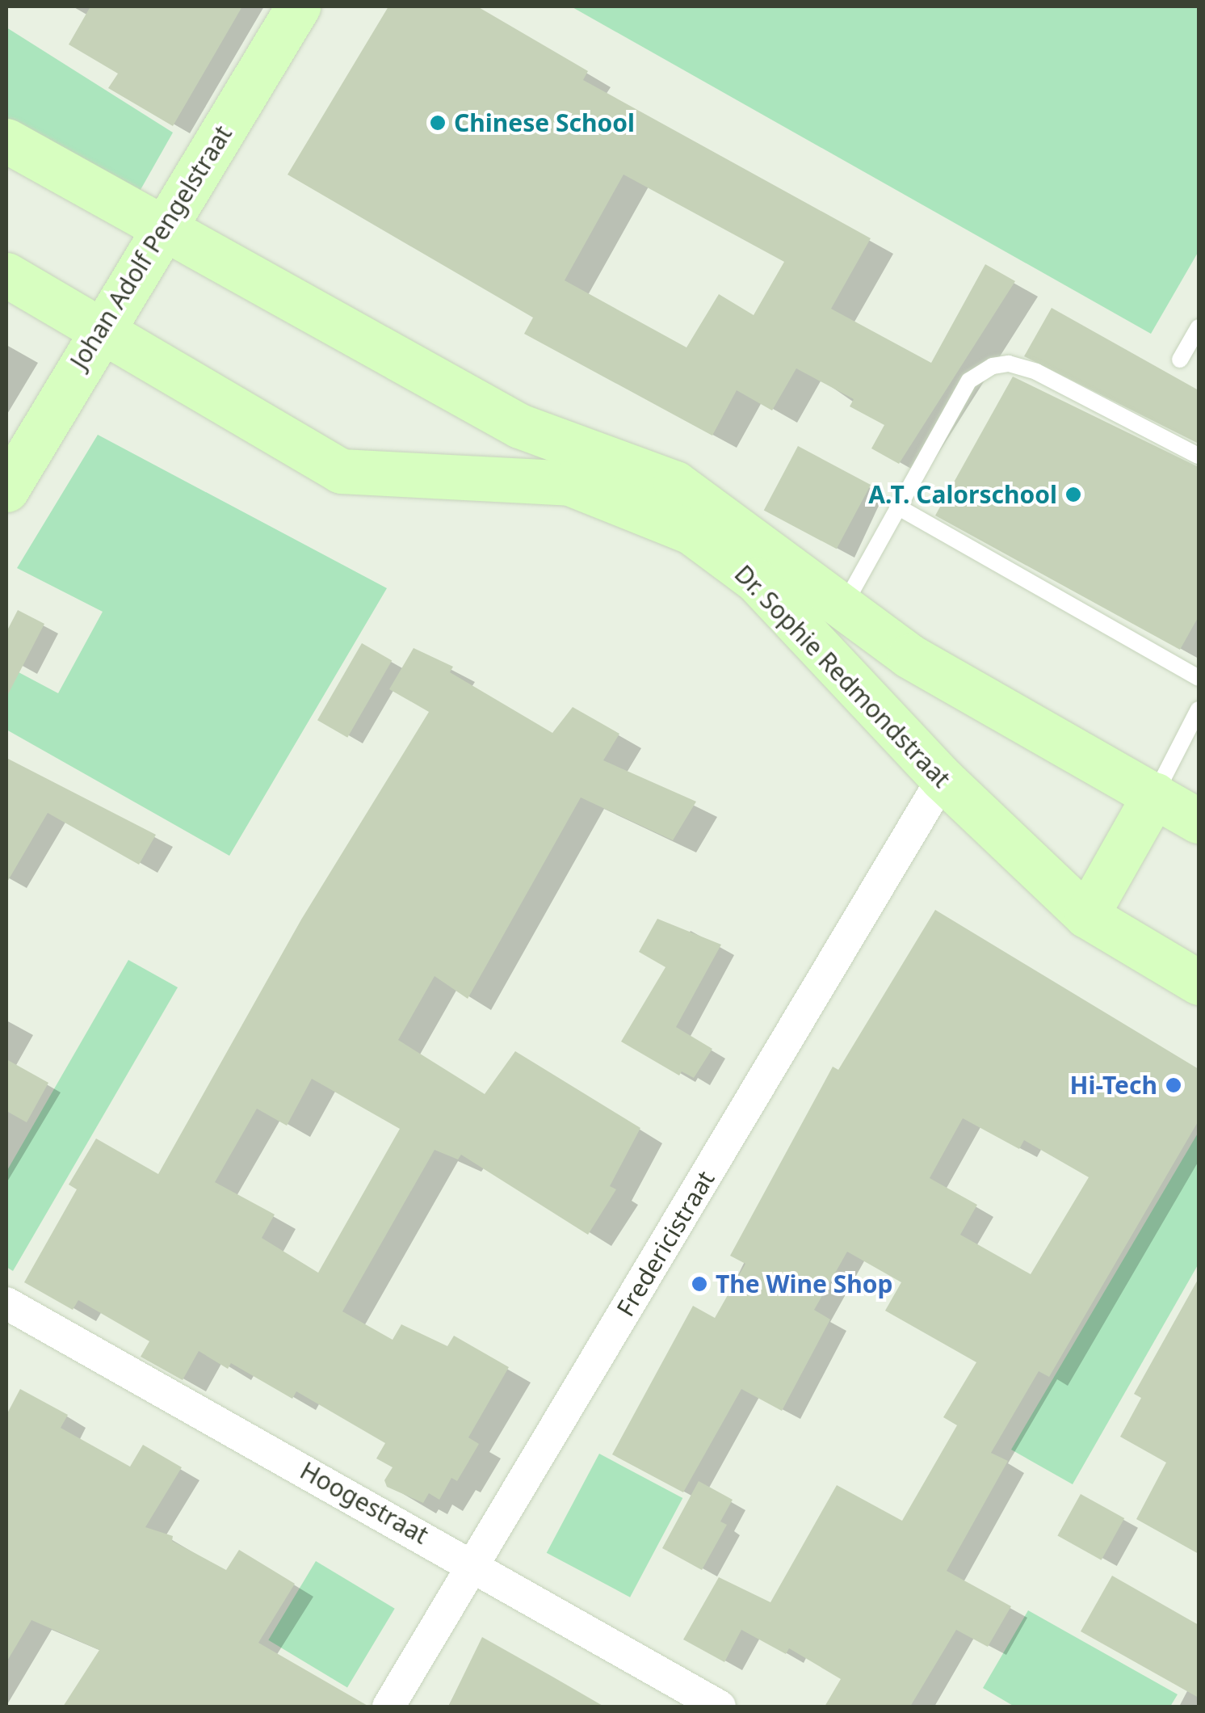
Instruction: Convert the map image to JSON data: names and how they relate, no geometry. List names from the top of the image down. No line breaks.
{"streets":{"street":["Johan Adolf Pengelstraat","Dr. Sophie Redmondstraat","Fredericistraat","Hoogestraat"]},"crossings":[["Johan Adolf Pengelstraat","Dr. Sophie Redmondstraat"],["Dr. Sophie Redmondstraat","Fredericistraat"],["Fredericistraat","Hoogestraat"]],"places":["Chinese School","A.T. Calorschool","Hi-Tech","The Wine Shop"]}
